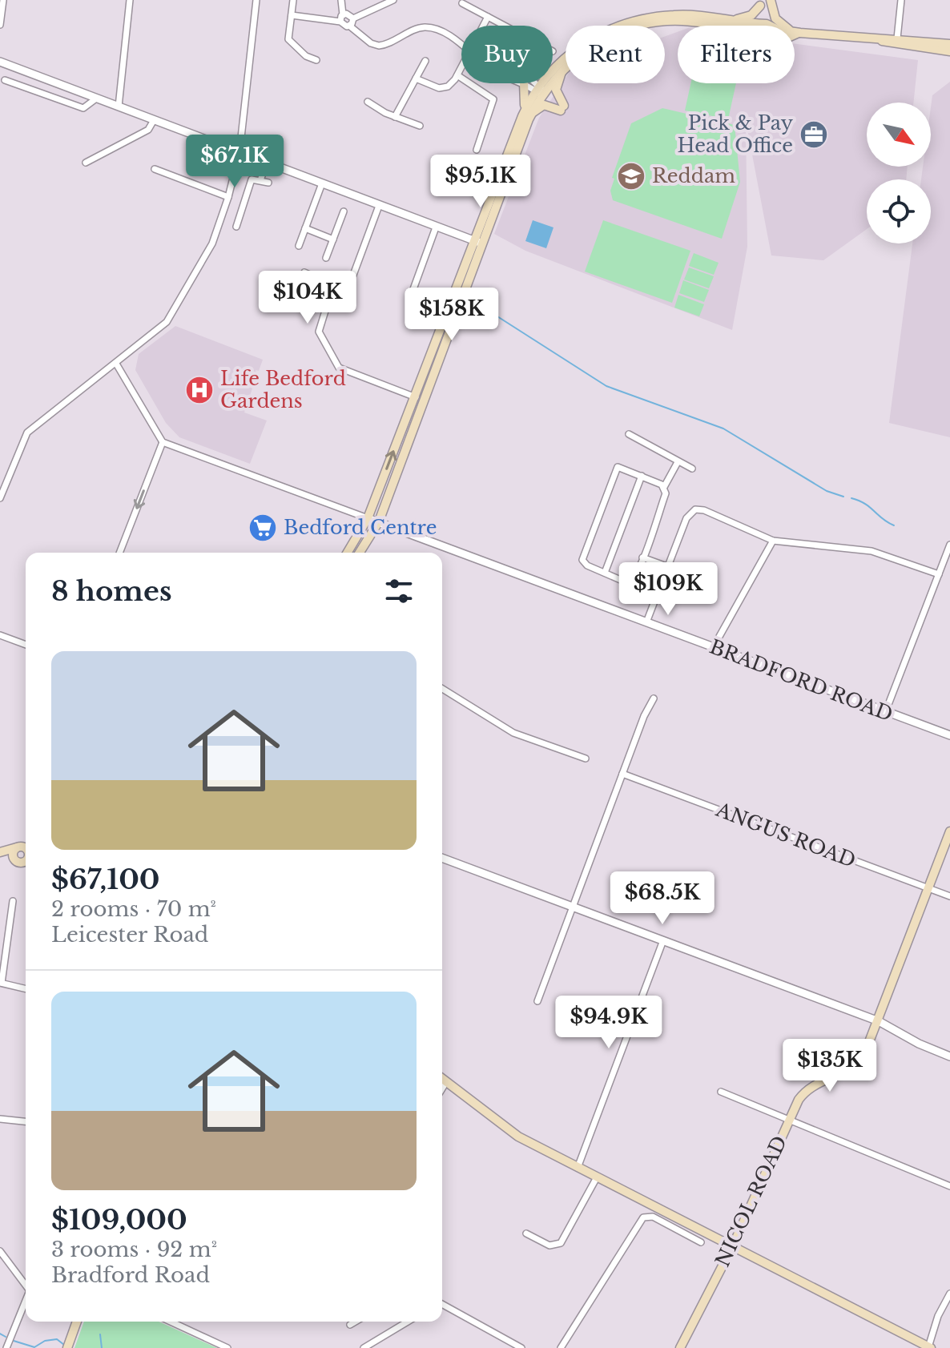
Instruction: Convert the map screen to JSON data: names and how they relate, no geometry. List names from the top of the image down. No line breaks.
{"streets":{"main road":["NICOL ROAD"],"street":["BRADFORD ROAD","ANGUS ROAD"]},"crossings":[["ANGUS ROAD","NICOL ROAD"]],"places":{"office":["Pick & Pay Head Office"],"school or university":["Reddam"],"hospital":["Life Bedford Gardens"],"supermarket":["Bedford Centre"]},"north":"bottom right","page":{"chip":["Buy","Rent","Filters"],"price":["$67.1K","$95.1K","$104K","$158K","$109K","$68.5K","$94.9K","$135K"],"heading":"8 homes","list":[{"name":"$67,100","note":"2 rooms · 70 m² · Leicester Road"},{"name":"$109,000","note":"3 rooms · 92 m² · Bradford Road"}]}}
